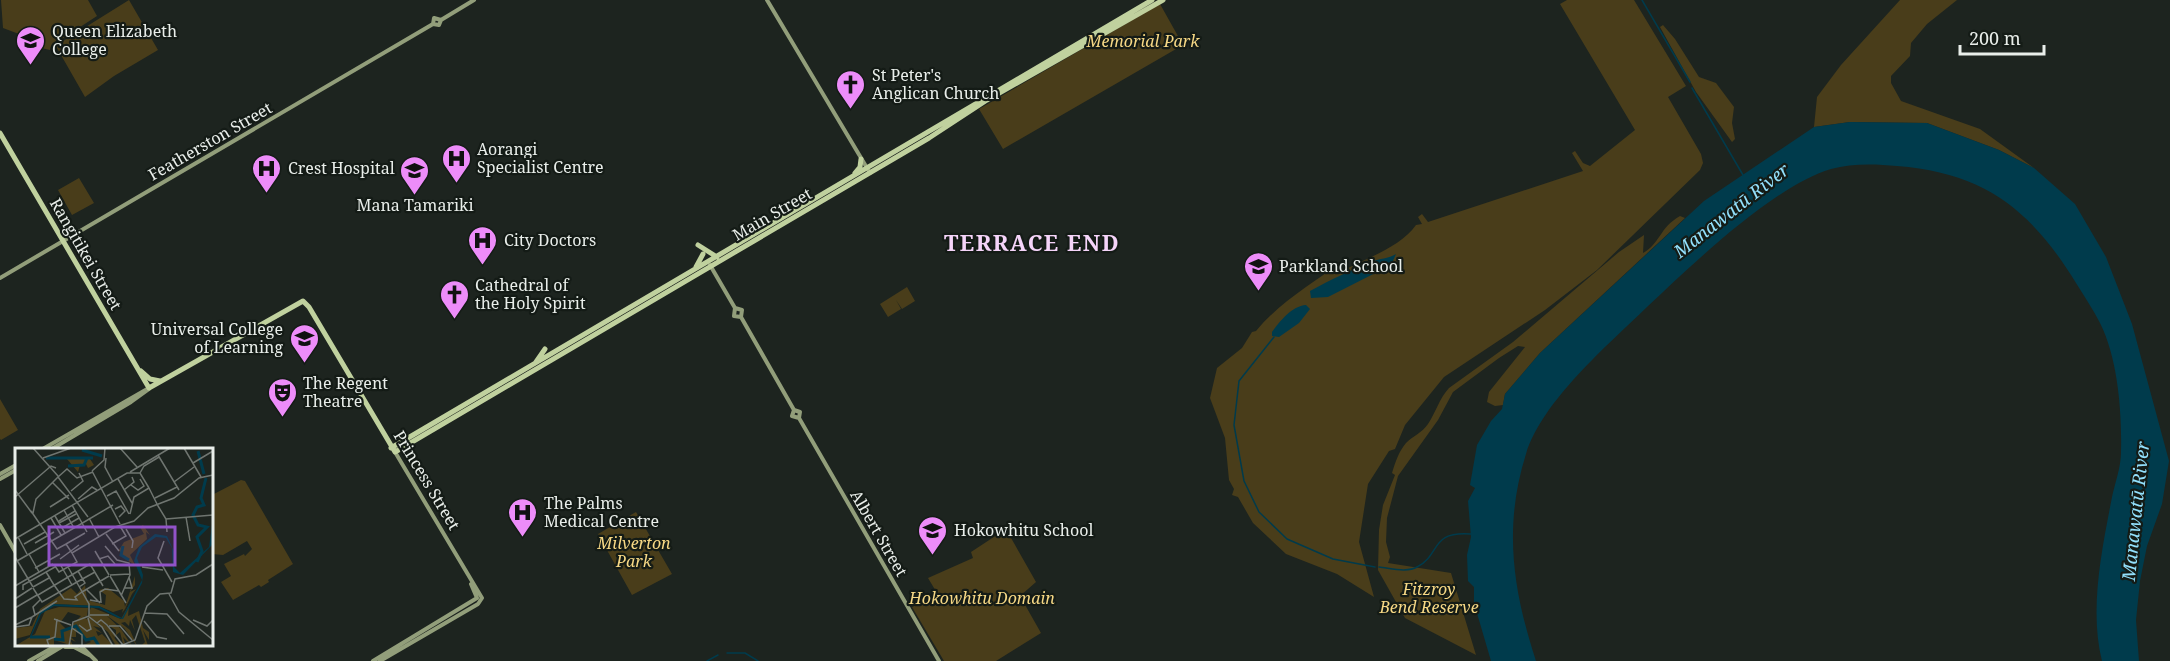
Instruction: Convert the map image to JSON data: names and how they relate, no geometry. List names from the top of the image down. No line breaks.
{"streets":{"highway":["Main Street","Rangitikei Street","Princess Street"],"main road":["Featherston Street","Albert Street"]},"crossings":[["Featherston Street","Rangitikei Street"],["Main Street","Princess Street"],["Main Street","Albert Street"]],"districts":["TERRACE END"],"water":["Manawatū River"],"parks":["Memorial Park","Milverton Park","Fitzroy Bend Reserve","Hokowhitu Domain"],"places":{"school or university":["Queen Elizabeth College","Mana Tamariki","Parkland School","Universal College of Learning","Hokowhitu School"],"church":["St Peter's Anglican Church","Cathedral of the Holy Spirit"],"hospital":["Aorangi Specialist Centre","Crest Hospital","City Doctors","The Palms Medical Centre"],"theatre":["The Regent Theatre"]},"scale_bar":"200 m"}
